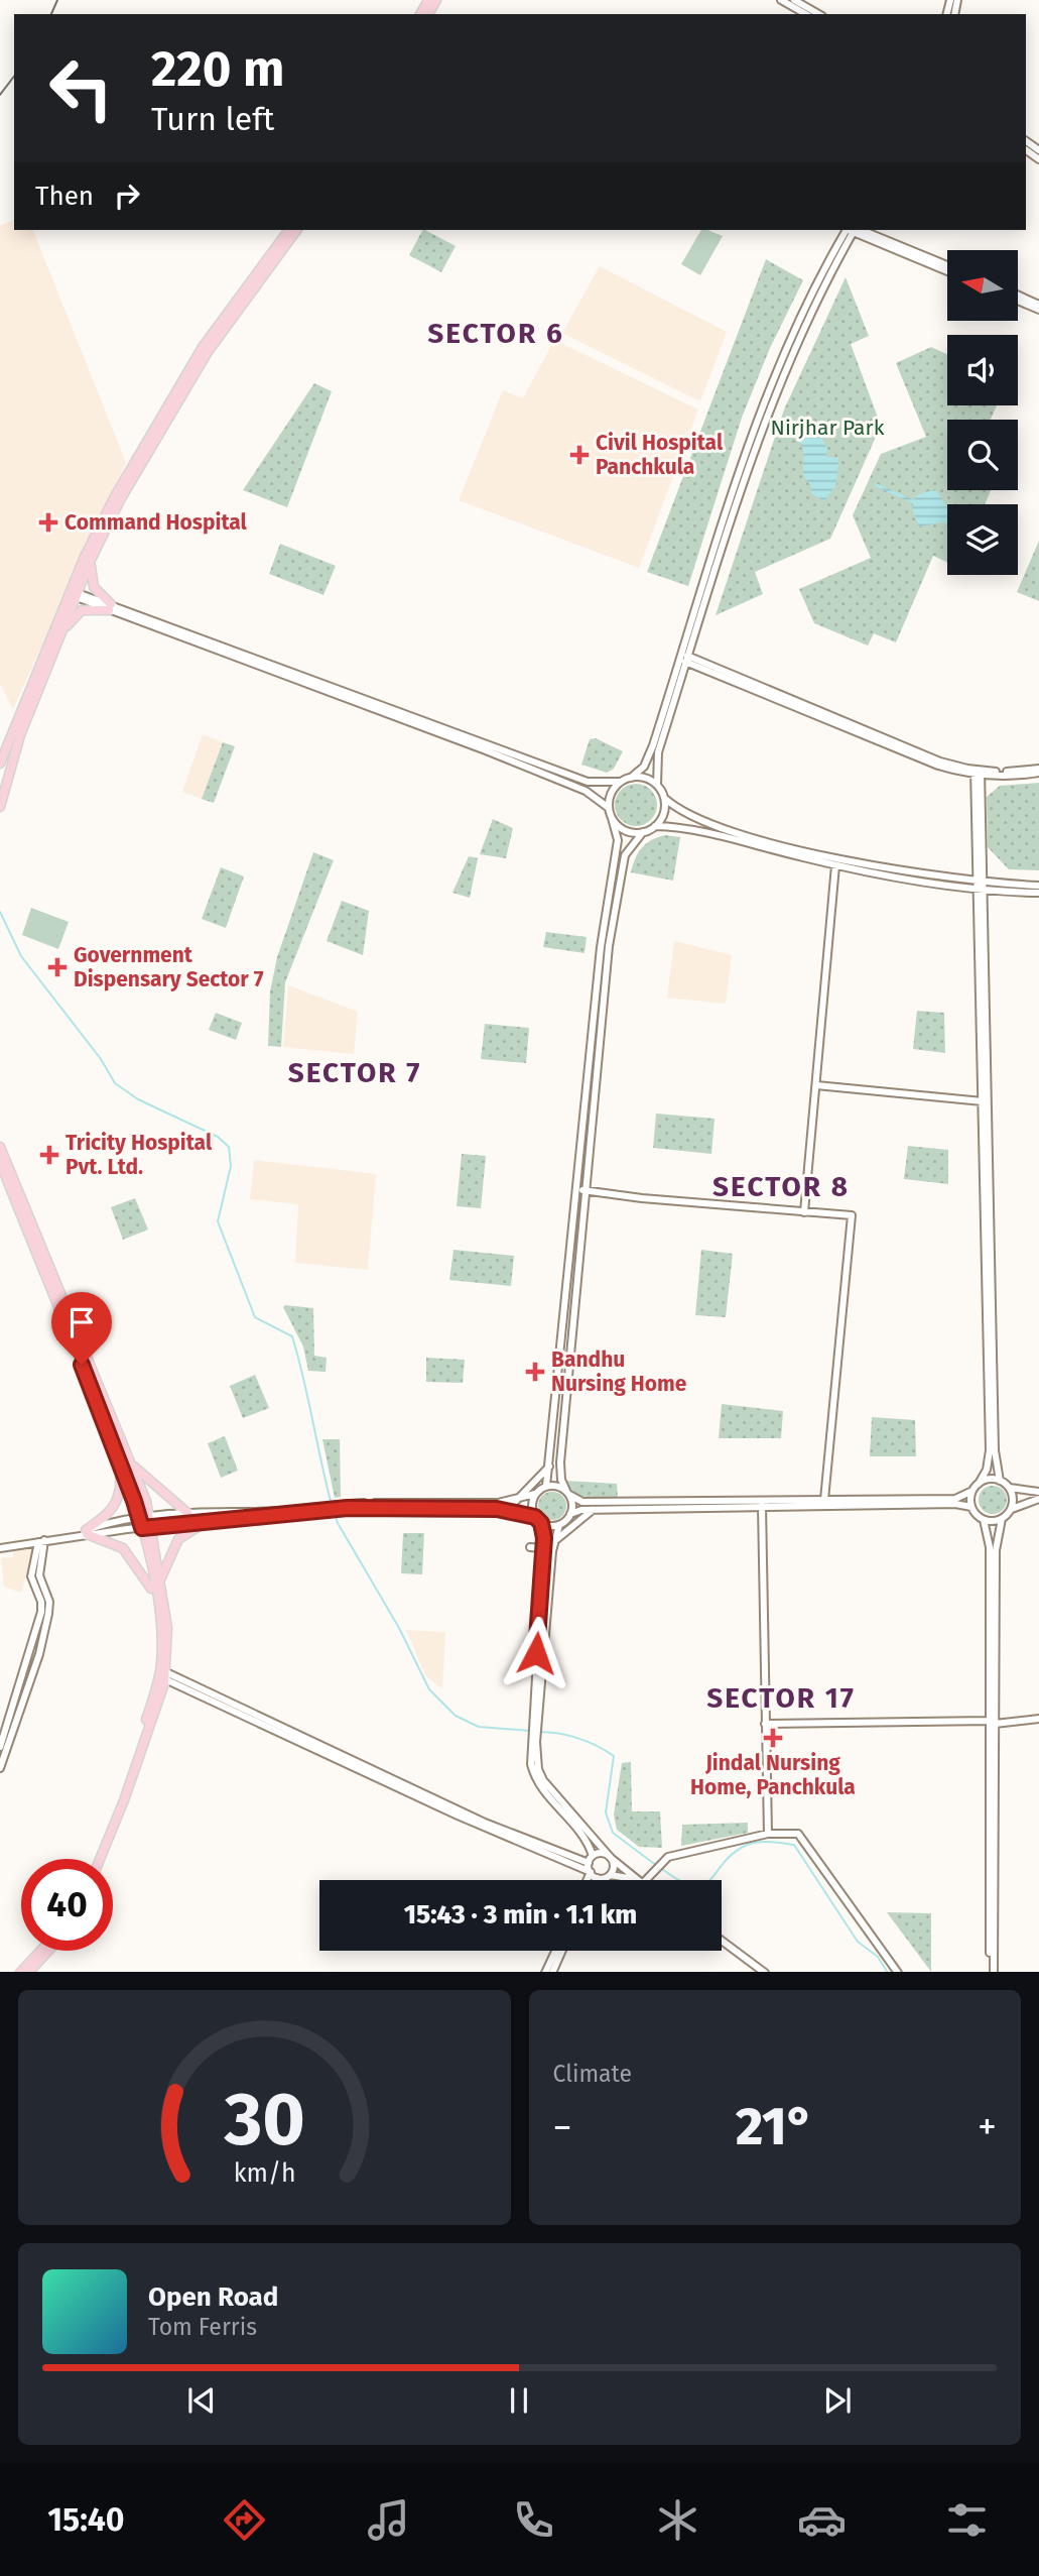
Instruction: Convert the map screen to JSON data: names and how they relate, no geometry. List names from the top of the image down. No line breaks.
{"districts":["SECTOR 6","SECTOR 7","SECTOR 8","SECTOR 17"],"parks":["Nirjhar Park"],"places":{"health":["Civil Hospital Panchkula","Command Hospital","Government Dispensary Sector 7","Tricity Hospital Pvt. Ltd.","Bandhu Nursing Home","Jindal Nursing Home, Panchkula"]},"north":"left","page":{"turn":["220 m","Turn left"],"then":"Then","limit":"40","trip":"15:43 · 3 min · 1.1 km","tile":"Climate","heat":["−","21°","+"],"song":["Open Road","Tom Ferris"],"tabs":"15:40","gauge":["30","km/h"]}}
